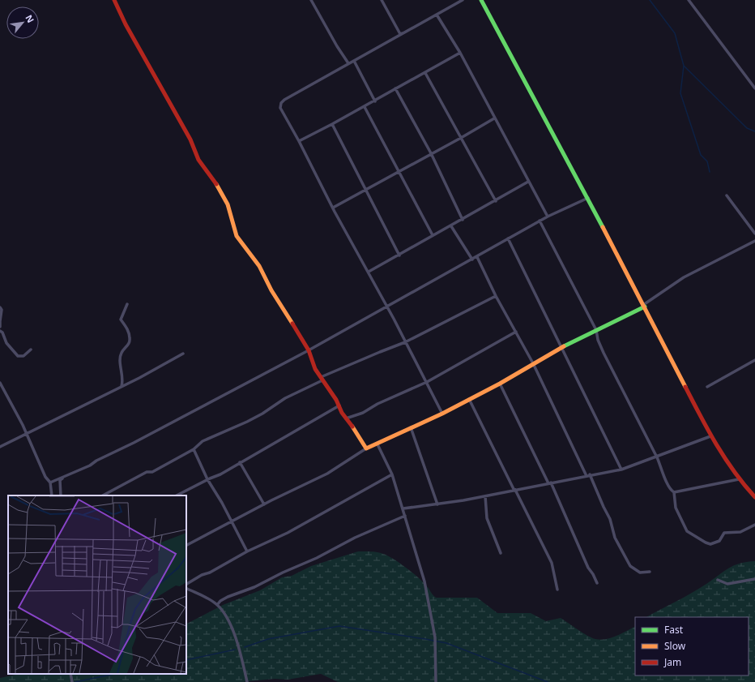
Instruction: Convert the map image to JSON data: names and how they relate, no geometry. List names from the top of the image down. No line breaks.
{"legend":["Fast","Slow","Jam"],"north":"top right"}
